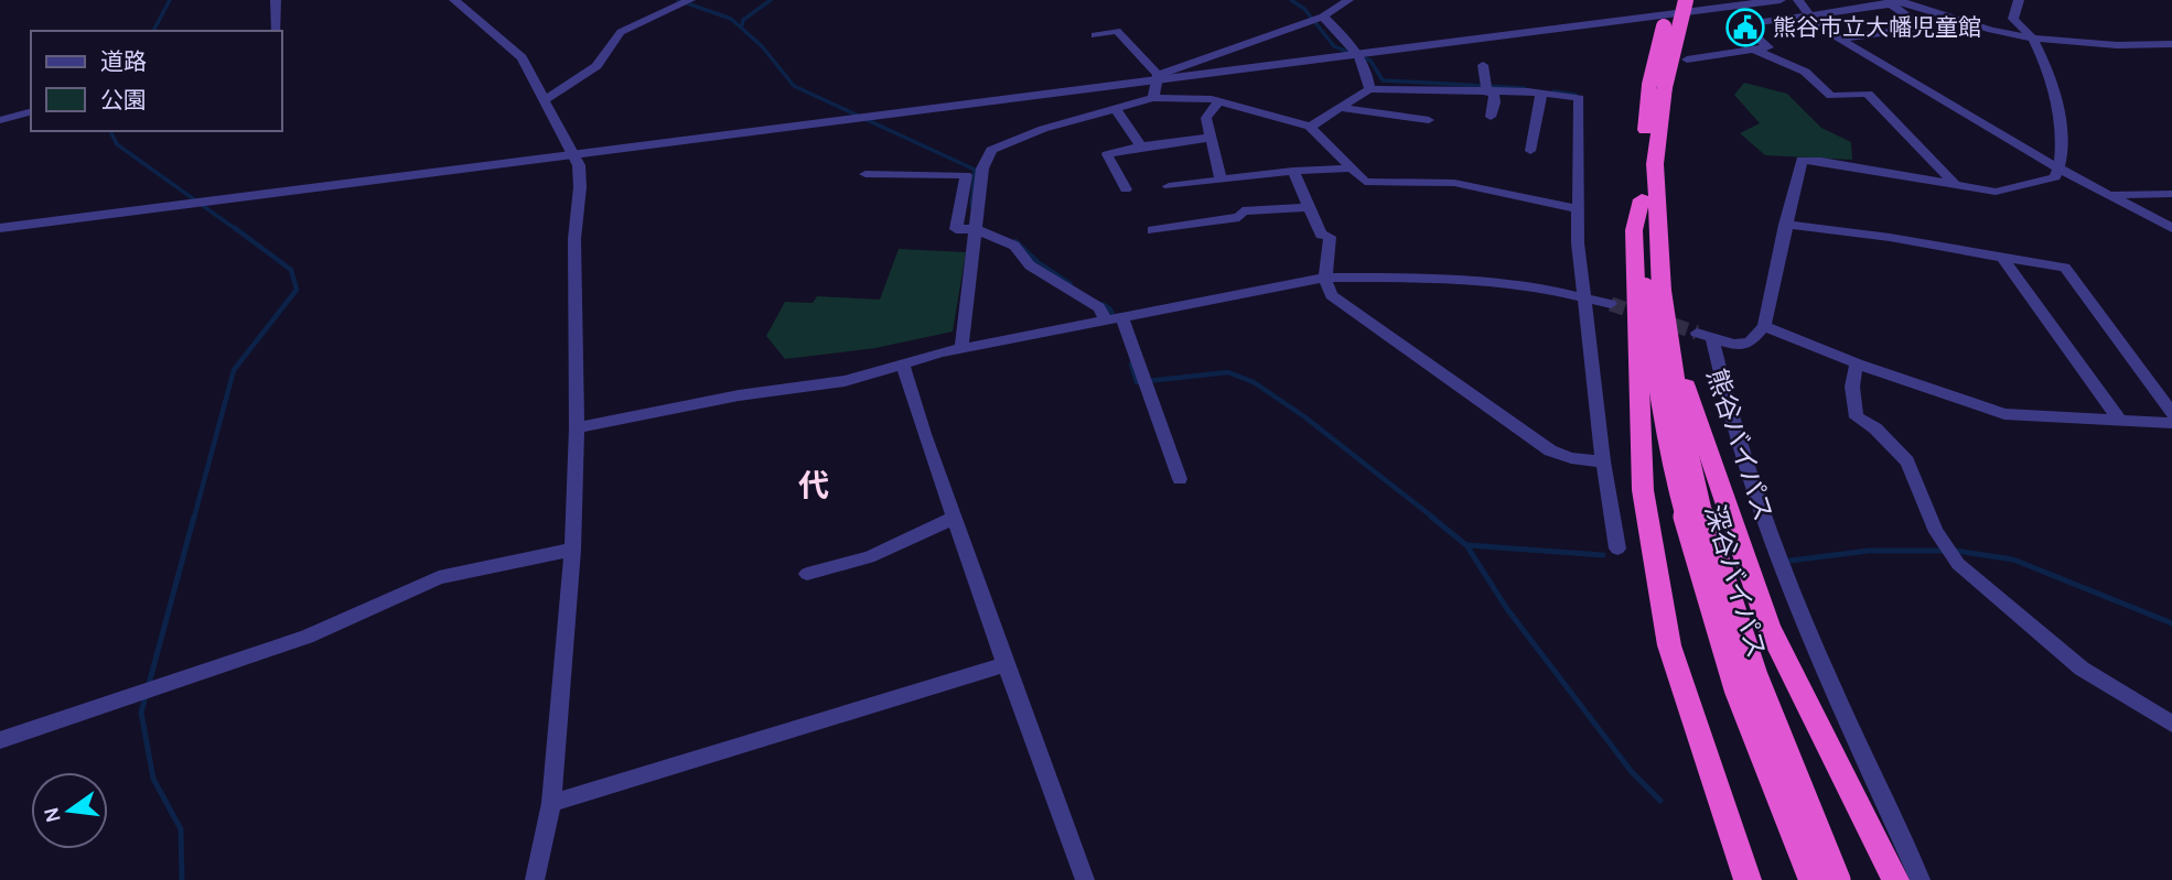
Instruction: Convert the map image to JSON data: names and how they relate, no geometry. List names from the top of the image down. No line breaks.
{"streets":{"highway":["熊谷バイパス","深谷バイパス"]},"crossings":[["熊谷バイパス","深谷バイパス"]],"districts":["代"],"places":{"public building":["熊谷市立大幡児童館"]},"legend":["道路","公園"],"north":"left"}
